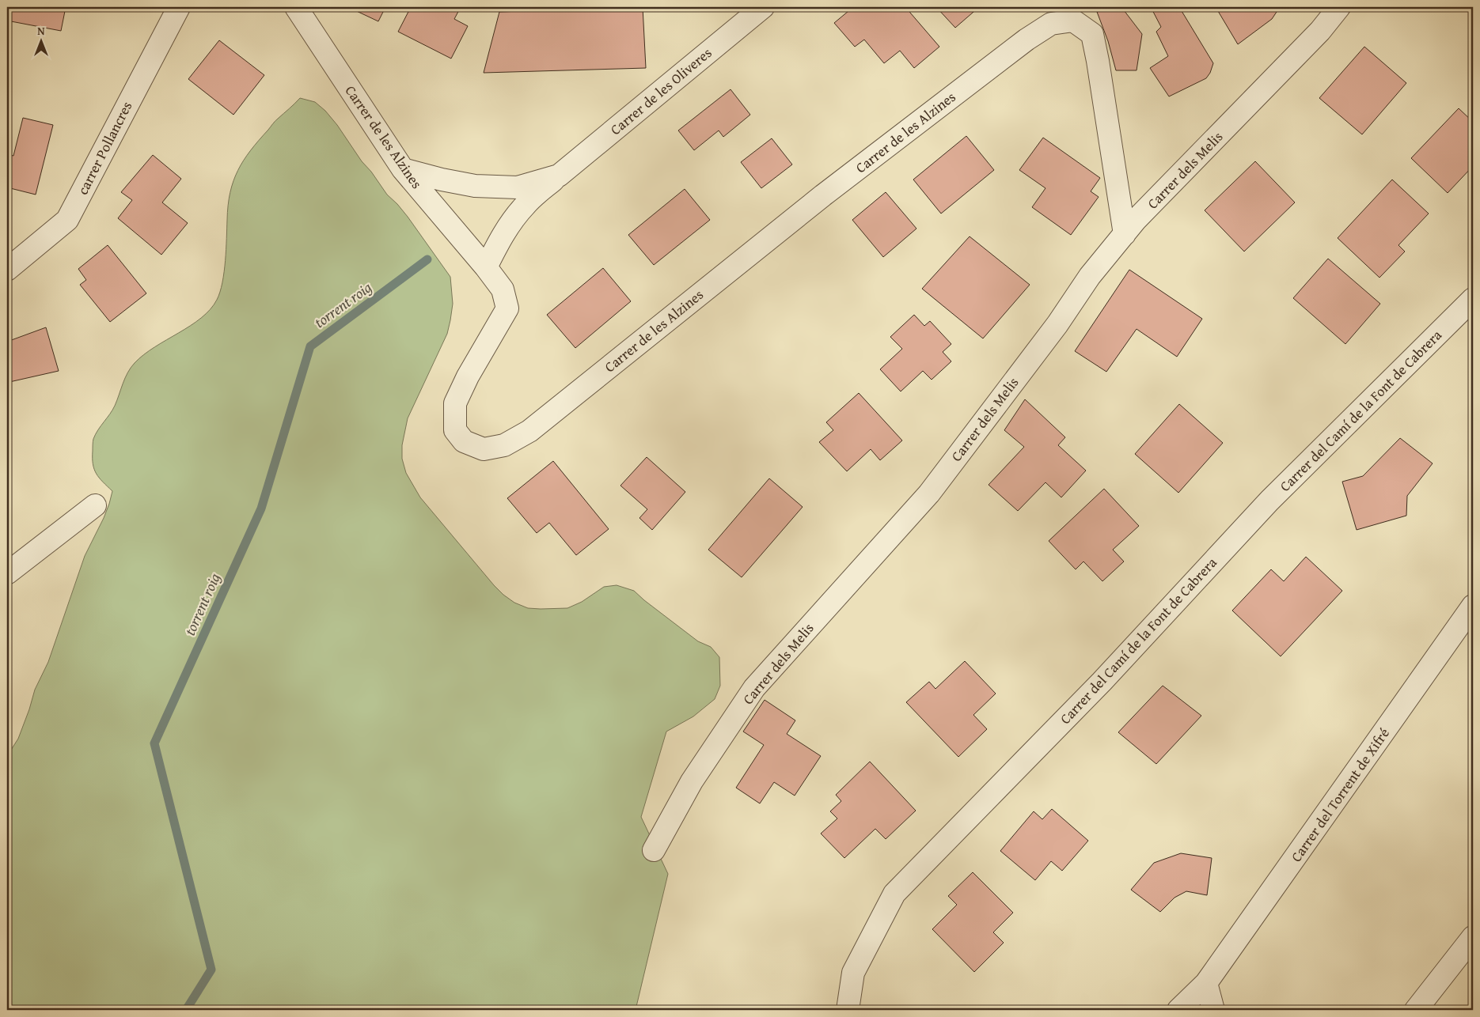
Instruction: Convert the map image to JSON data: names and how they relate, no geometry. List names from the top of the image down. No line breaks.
{"streets":{"street":["Carrer de les Oliveres","Carrer de les Alzines","carrer Pollancres","Carrer dels Melis","Carrer del Camí de la Font de Cabrera","Carrer del Torrent de Xifré"]},"crossings":[["Carrer de les Oliveres","Carrer de les Alzines"],["Carrer de les Alzines","Carrer dels Melis"]],"water":["torrent roig"],"north":"top"}
